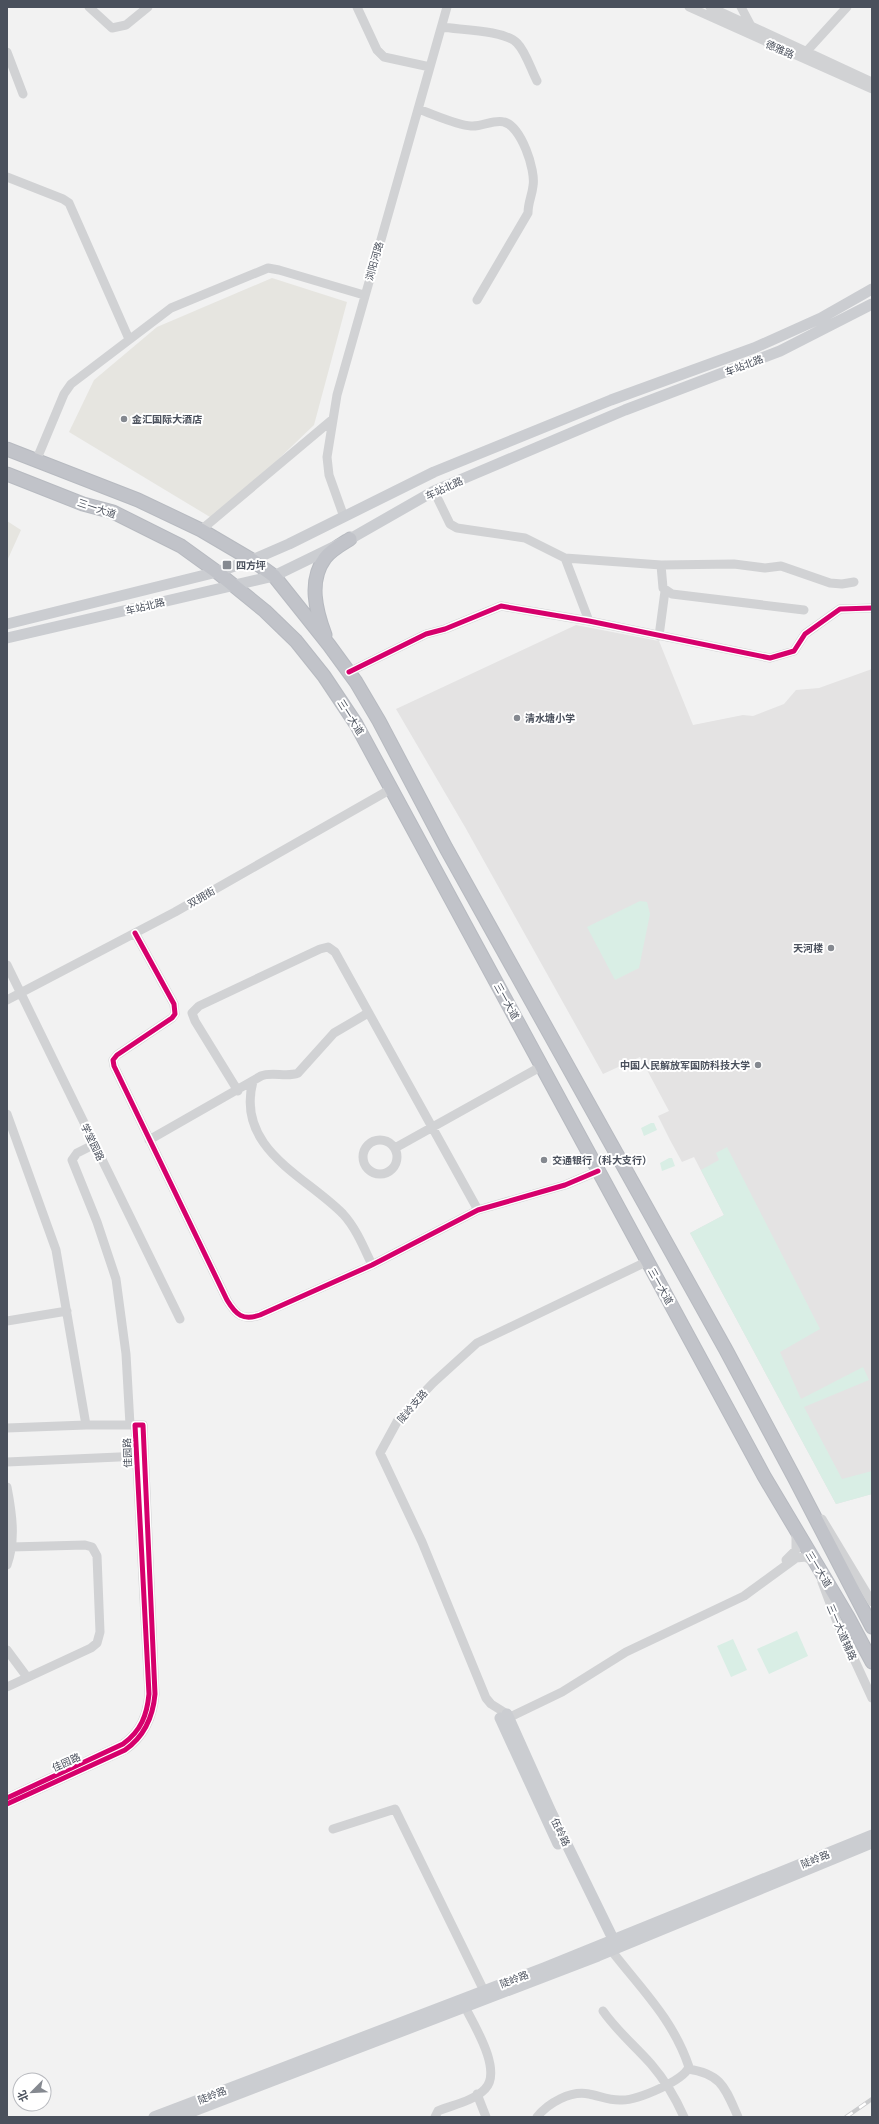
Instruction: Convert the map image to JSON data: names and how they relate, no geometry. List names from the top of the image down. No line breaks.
{"streets":{"highway":["三一大道"],"main road":["车站北路","伍岭路","陡岭路"],"street":["德雅路","浏阳河路","双拥街","学堂园路","陡岭支路","佳园路","三一大道辅路"]},"crossings":[["浏阳河路","车站北路"],["车站北路","三一大道"],["三一大道","双拥街"],["三一大道","陡岭支路"],["三一大道","三一大道辅路"],["双拥街","学堂园路"],["学堂园路","佳园路"],["陡岭支路","伍岭路"],["伍岭路","陡岭路"]],"places":{"other":["金汇国际大酒店","清水塘小学","天河楼","中国人民解放军国防科技大学","交通银行（科大支行）"],"transit":["四方坪"]},"north":"bottom left"}
